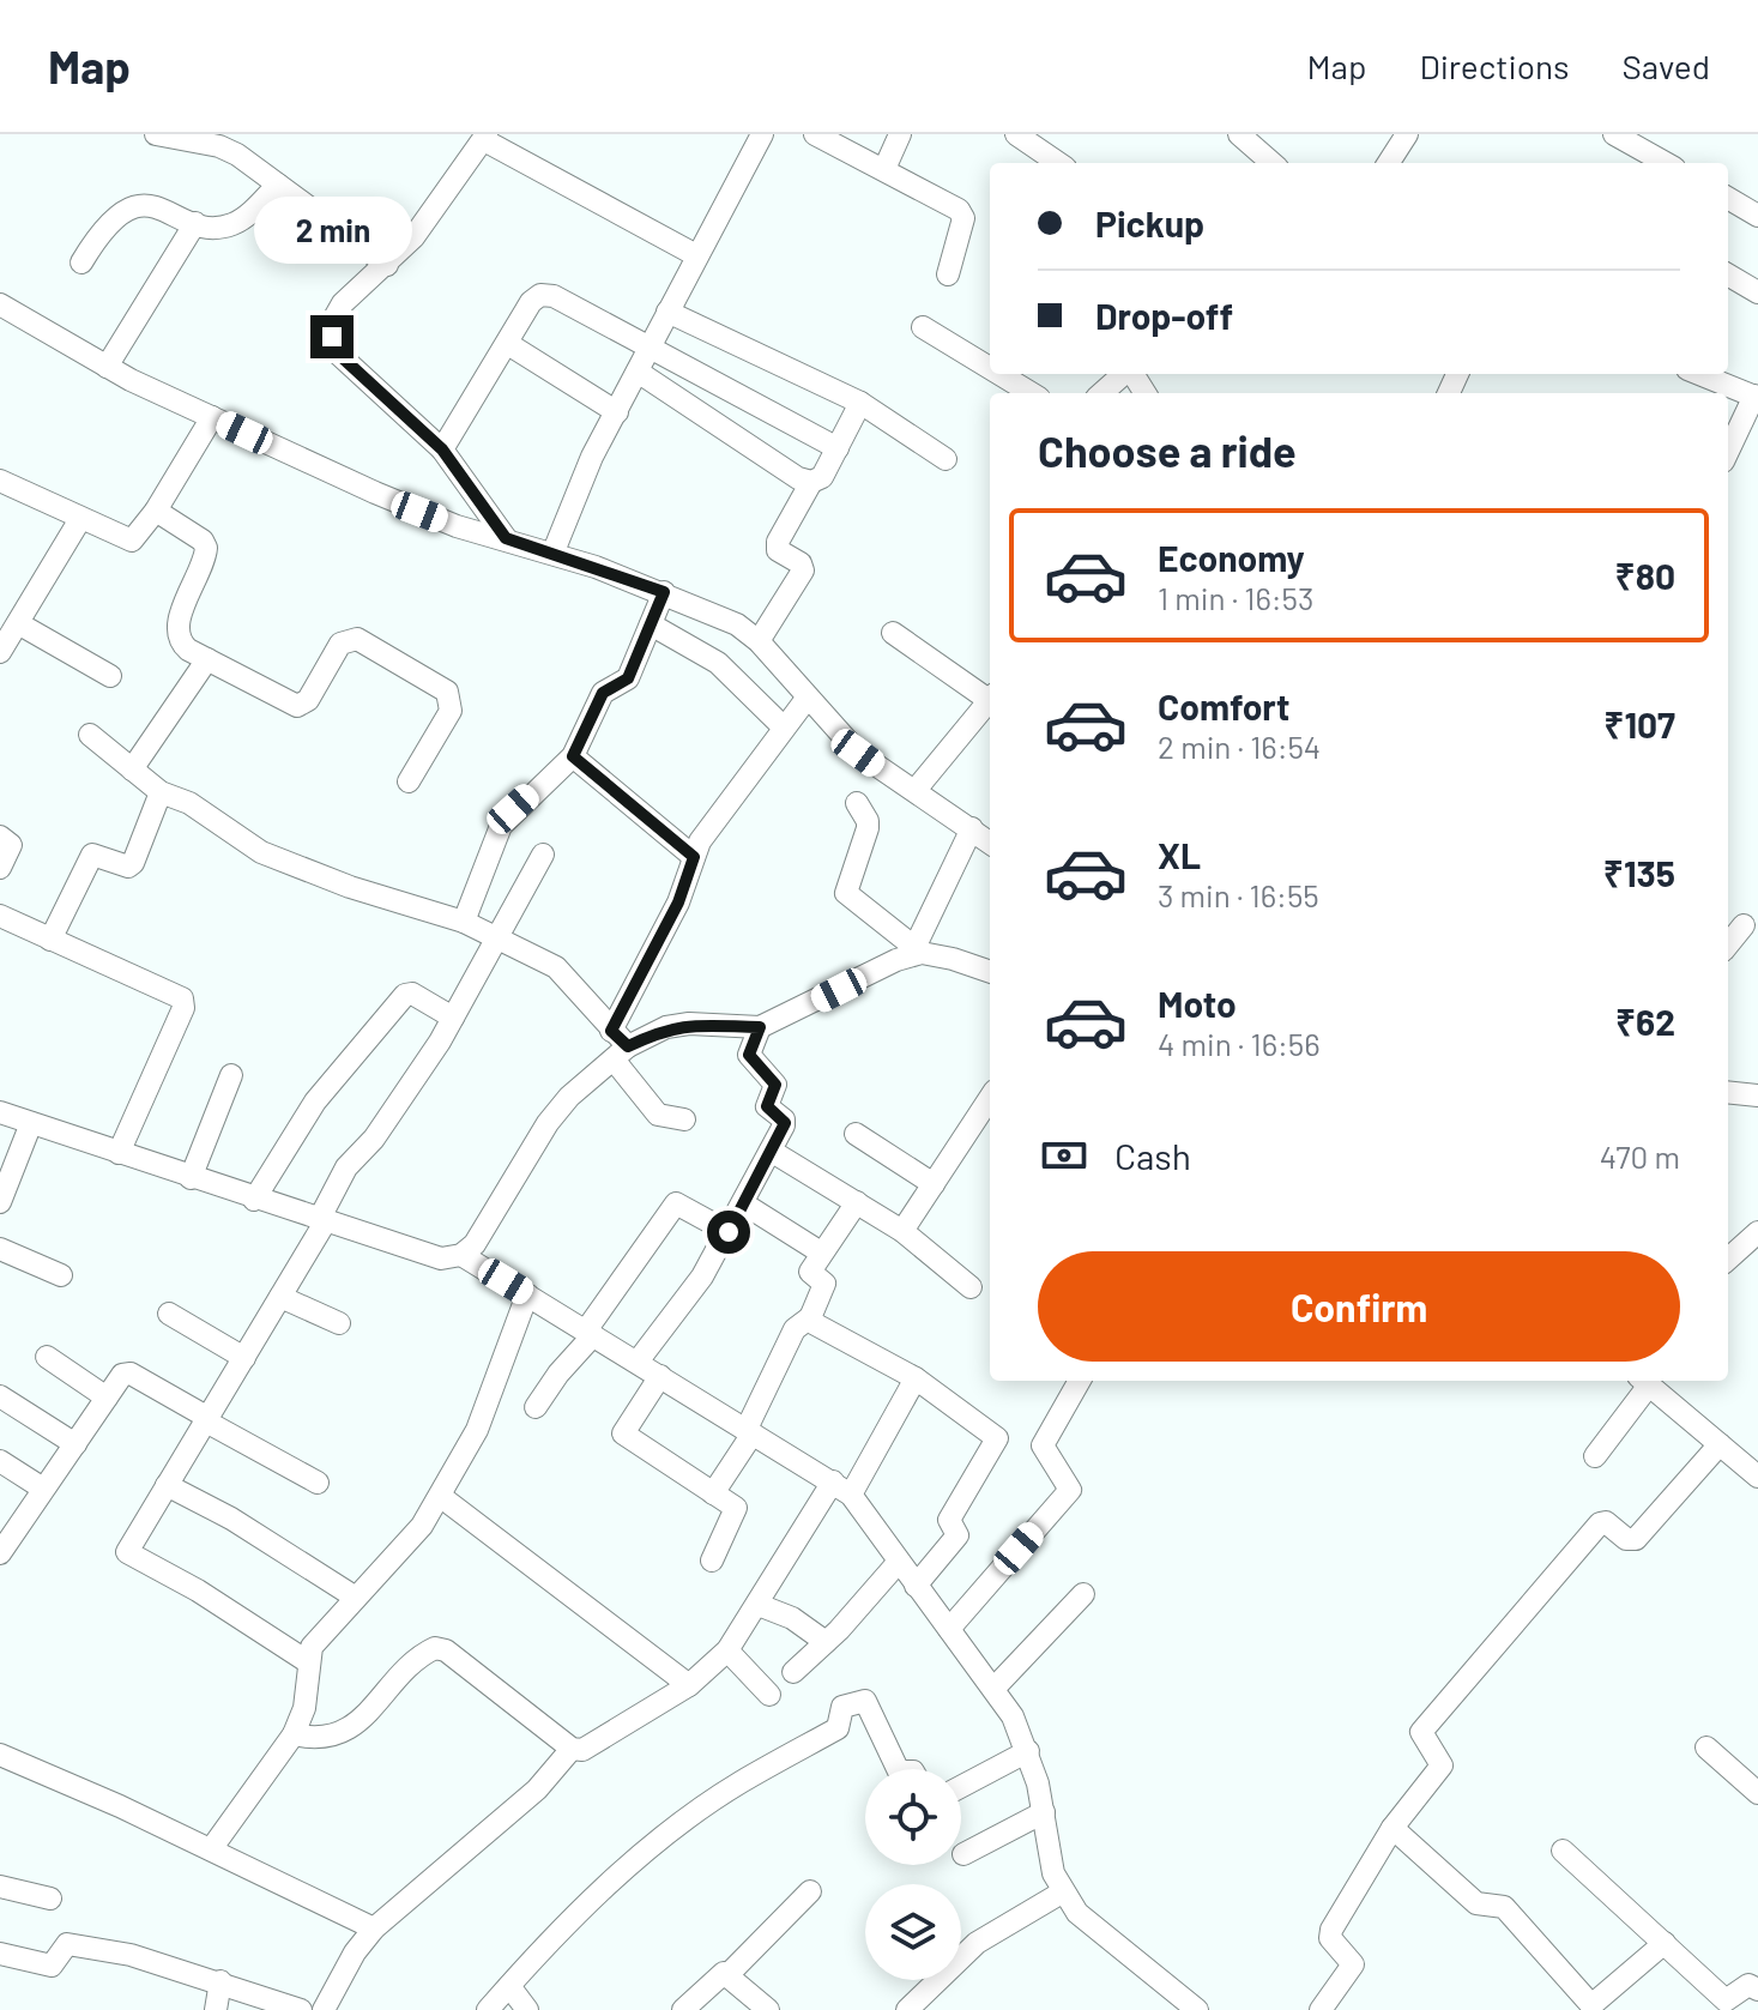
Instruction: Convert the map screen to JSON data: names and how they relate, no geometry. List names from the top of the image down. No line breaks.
{"page":{"header":"Map","nav":["Map","Directions","Saved"],"banner":["Pickup","Drop-off"],"bubble":"2 min","heading":"Choose a ride","list":[{"name":"Economy","note":"1 min · 16:53","value":"₹80"},{"name":"Comfort","note":"2 min · 16:54","value":"₹107"},{"name":"XL","note":"3 min · 16:55","value":"₹135"},{"name":"Moto","note":"4 min · 16:56","value":"₹62"}],"pay":["Cash","470 m"],"buttons":"Confirm"}}
